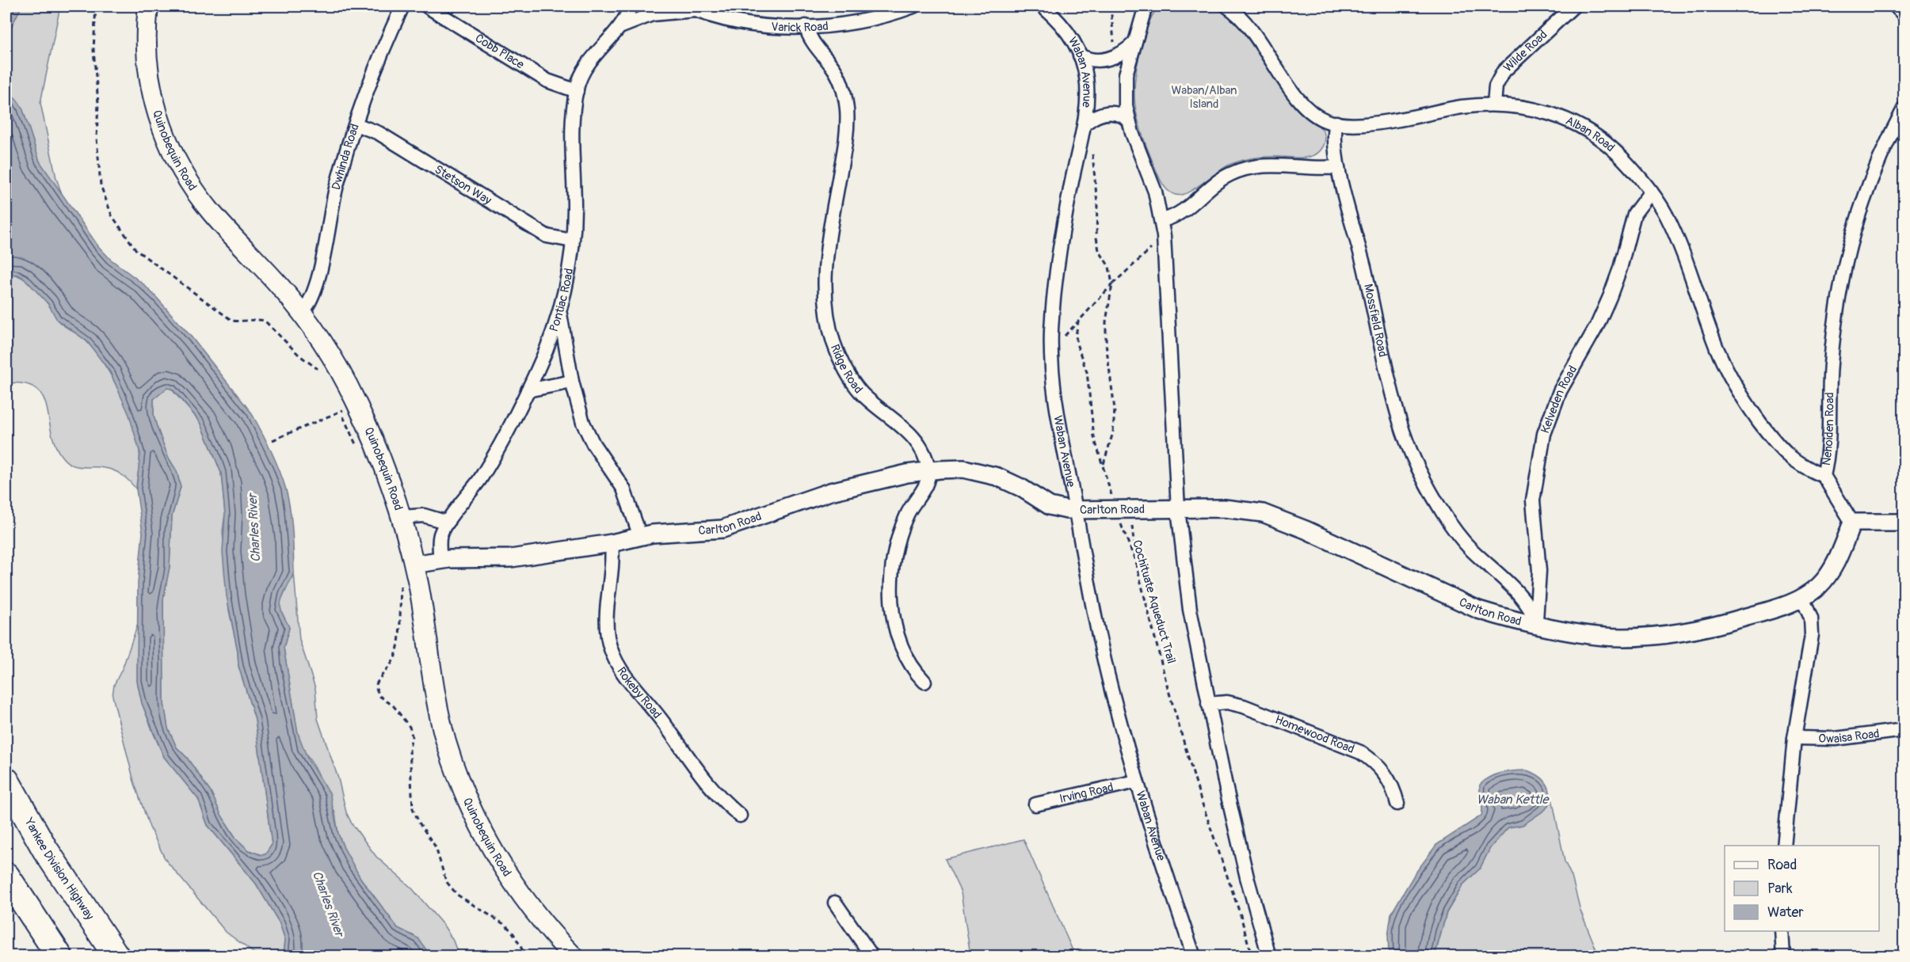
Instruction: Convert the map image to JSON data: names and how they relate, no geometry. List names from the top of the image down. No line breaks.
{"streets":{"highway":["Yankee Division Highway"],"main road":["Quinobequin Road"],"street":["Varick Road","Wilde Road","Cobb Place","Waban Avenue","Alban Road","Dwhinda Road","Stetson Way","Pontiac Road","Mossfield Road","Ridge Road","Kelveden Road","Nehoiden Road","Carlton Road","Rokeby Road","Homewood Road","Owaisa Road","Irving Road"],"path":["Cochituate Aqueduct Trail"]},"crossings":[["Varick Road","Pontiac Road"],["Varick Road","Ridge Road"],["Wilde Road","Alban Road"],["Cobb Place","Pontiac Road"],["Waban Avenue","Carlton Road"],["Waban Avenue","Irving Road"],["Alban Road","Mossfield Road"],["Alban Road","Kelveden Road"],["Alban Road","Nehoiden Road"],["Quinobequin Road","Dwhinda Road"],["Quinobequin Road","Carlton Road"],["Dwhinda Road","Stetson Way"],["Stetson Way","Pontiac Road"],["Pontiac Road","Carlton Road"],["Mossfield Road","Kelveden Road"],["Mossfield Road","Carlton Road"],["Ridge Road","Carlton Road"],["Kelveden Road","Carlton Road"],["Carlton Road","Cochituate Aqueduct Trail"],["Carlton Road","Rokeby Road"]],"water":["Charles River","Waban Kettle"],"parks":["Waban/Alban Island"],"legend":["Road","Park","Water"]}
